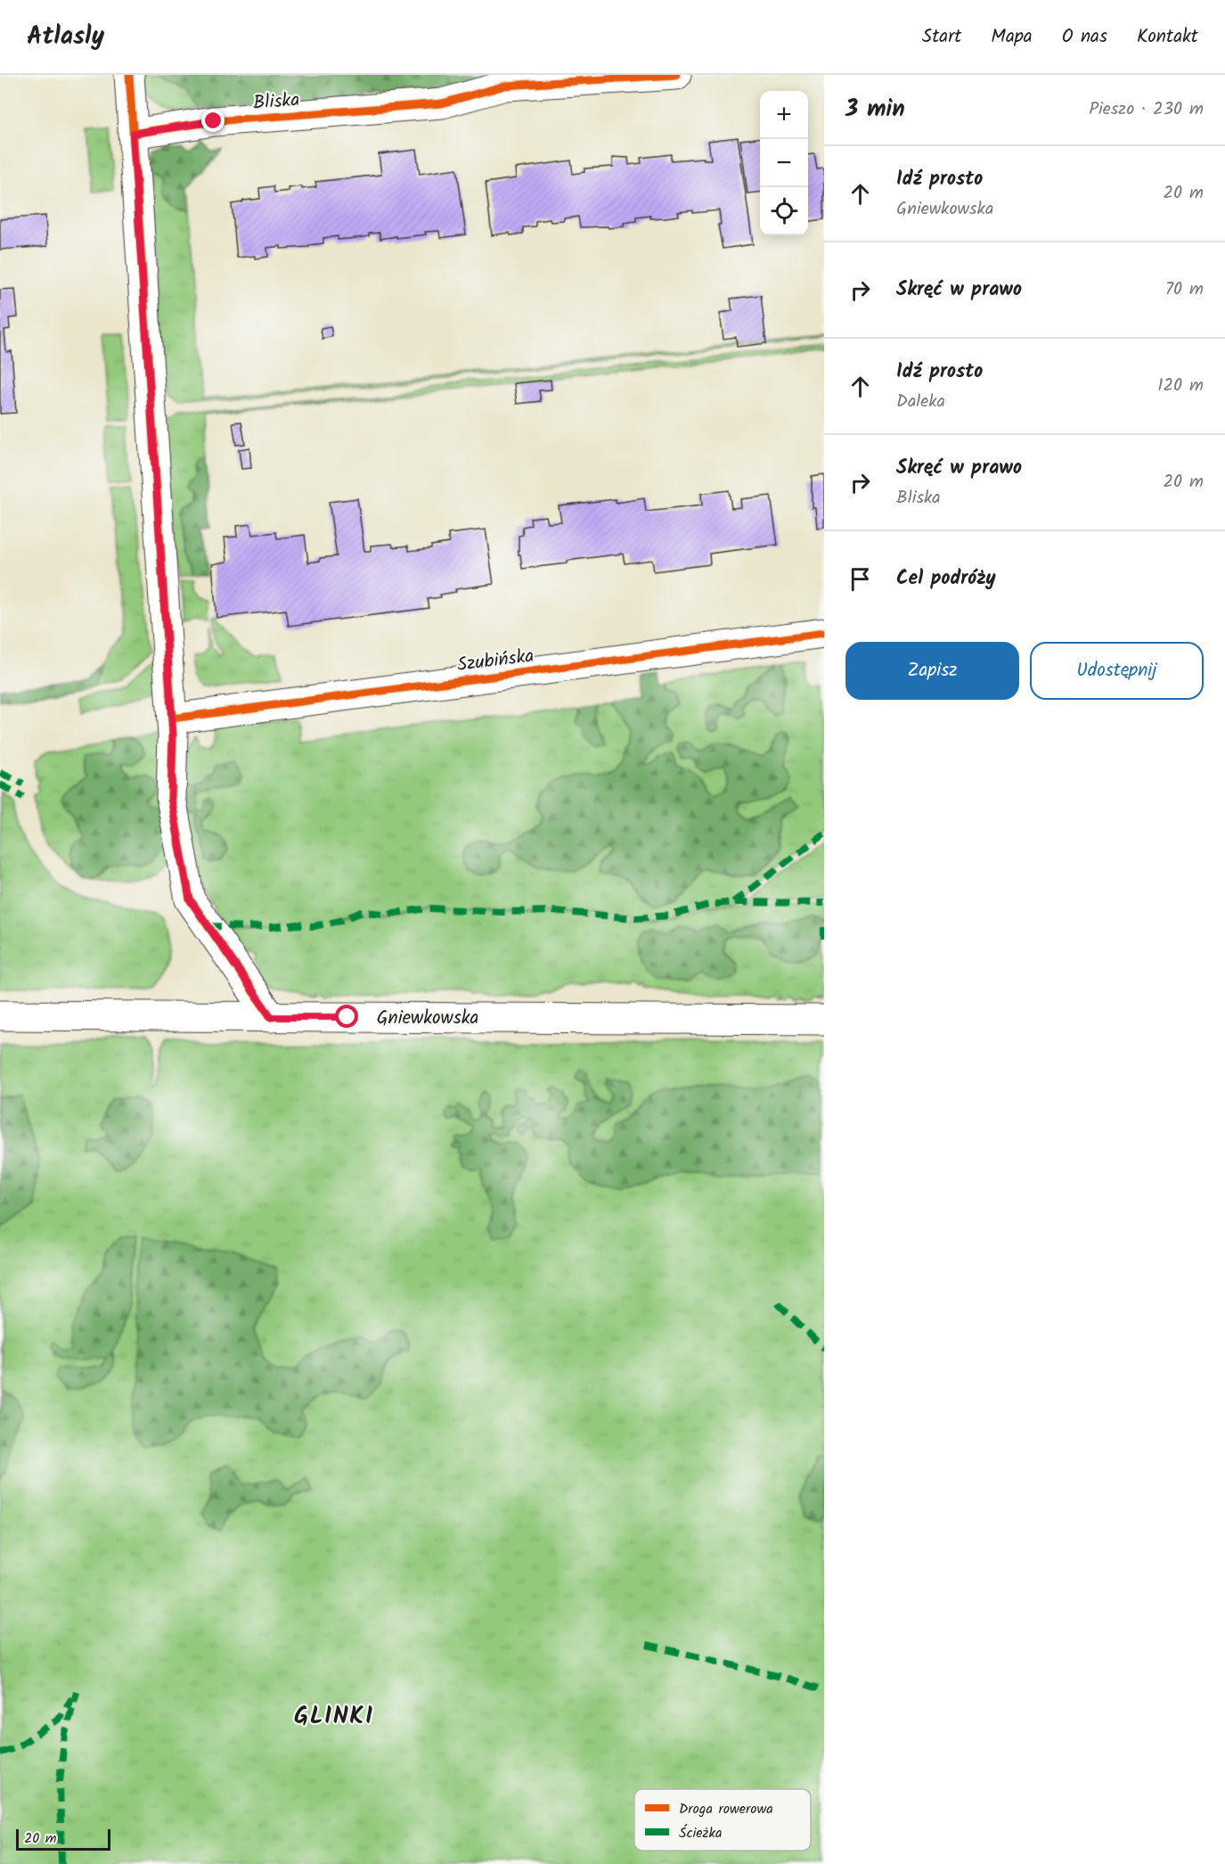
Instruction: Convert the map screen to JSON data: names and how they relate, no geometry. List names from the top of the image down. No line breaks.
{"streets":{"street":["Bliska","Szubińska","Gniewkowska"]},"districts":["GLINKI"],"legend":["Droga rowerowa","Ścieżka"],"scale_bar":"20 m","page":{"header":"Atlasly","nav":["Start","Mapa","O nas","Kontakt"],"heading":["3 min","Pieszo · 230 m"],"map_buttons":["+","−"],"list":[["Idź prosto","Gniewkowska","20 m"],["Skręć w prawo","70 m"],["Idź prosto","Daleka","120 m"],["Skręć w prawo","Bliska","20 m"],"Cel podróży"],"buttons":["Zapisz","Udostępnij"],"scale":"20 m"}}
